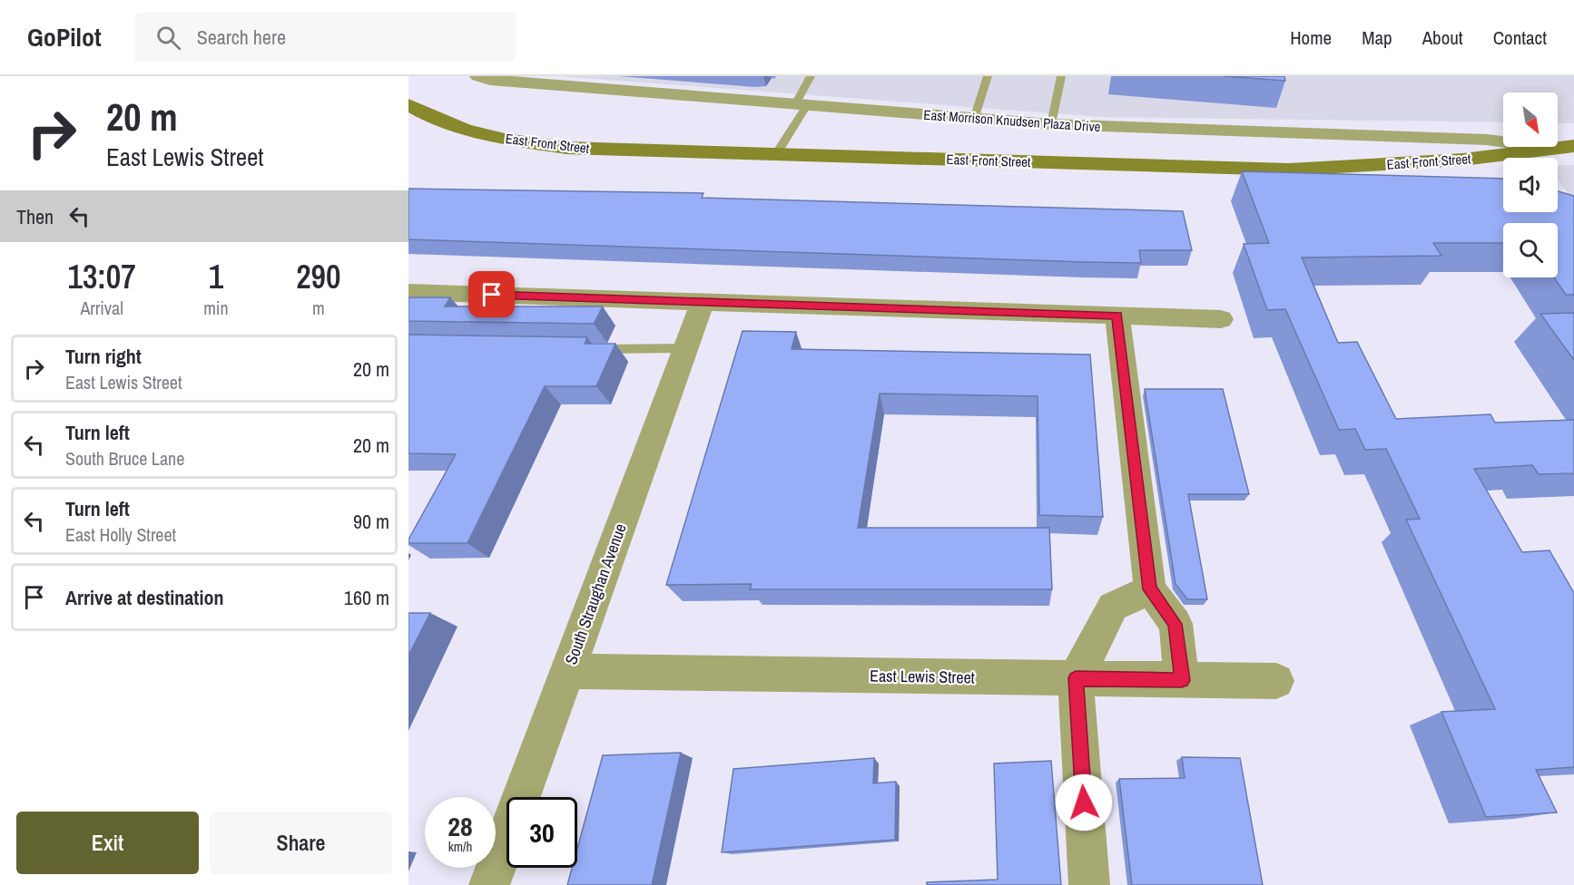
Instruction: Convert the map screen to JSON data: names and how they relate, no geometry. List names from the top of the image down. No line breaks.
{"streets":{"main road":["East Front Street"],"street":["East Morrison Knudsen Plaza Drive","South Straughan Avenue","East Lewis Street"]},"crossings":[["East Morrison Knudsen Plaza Drive","East Front Street"],["South Straughan Avenue","East Lewis Street"]],"north":"bottom right","page":{"header":"GoPilot","search":"Search here","nav":["Home","Map","About","Contact"],"turn":["20 m","East Lewis Street"],"then":"Then","eta":["13:07","Arrival","1","min","290","m"],"list":[{"name":"Turn right","note":"East Lewis Street","value":"20 m"},{"name":"Turn left","note":"South Bruce Lane","value":"20 m"},{"name":"Turn left","note":"East Holly Street","value":"90 m"},{"name":"Arrive at destination","value":"160 m"}],"speed":"28 km/h","limit":"30","buttons":["Exit","Share"]}}
